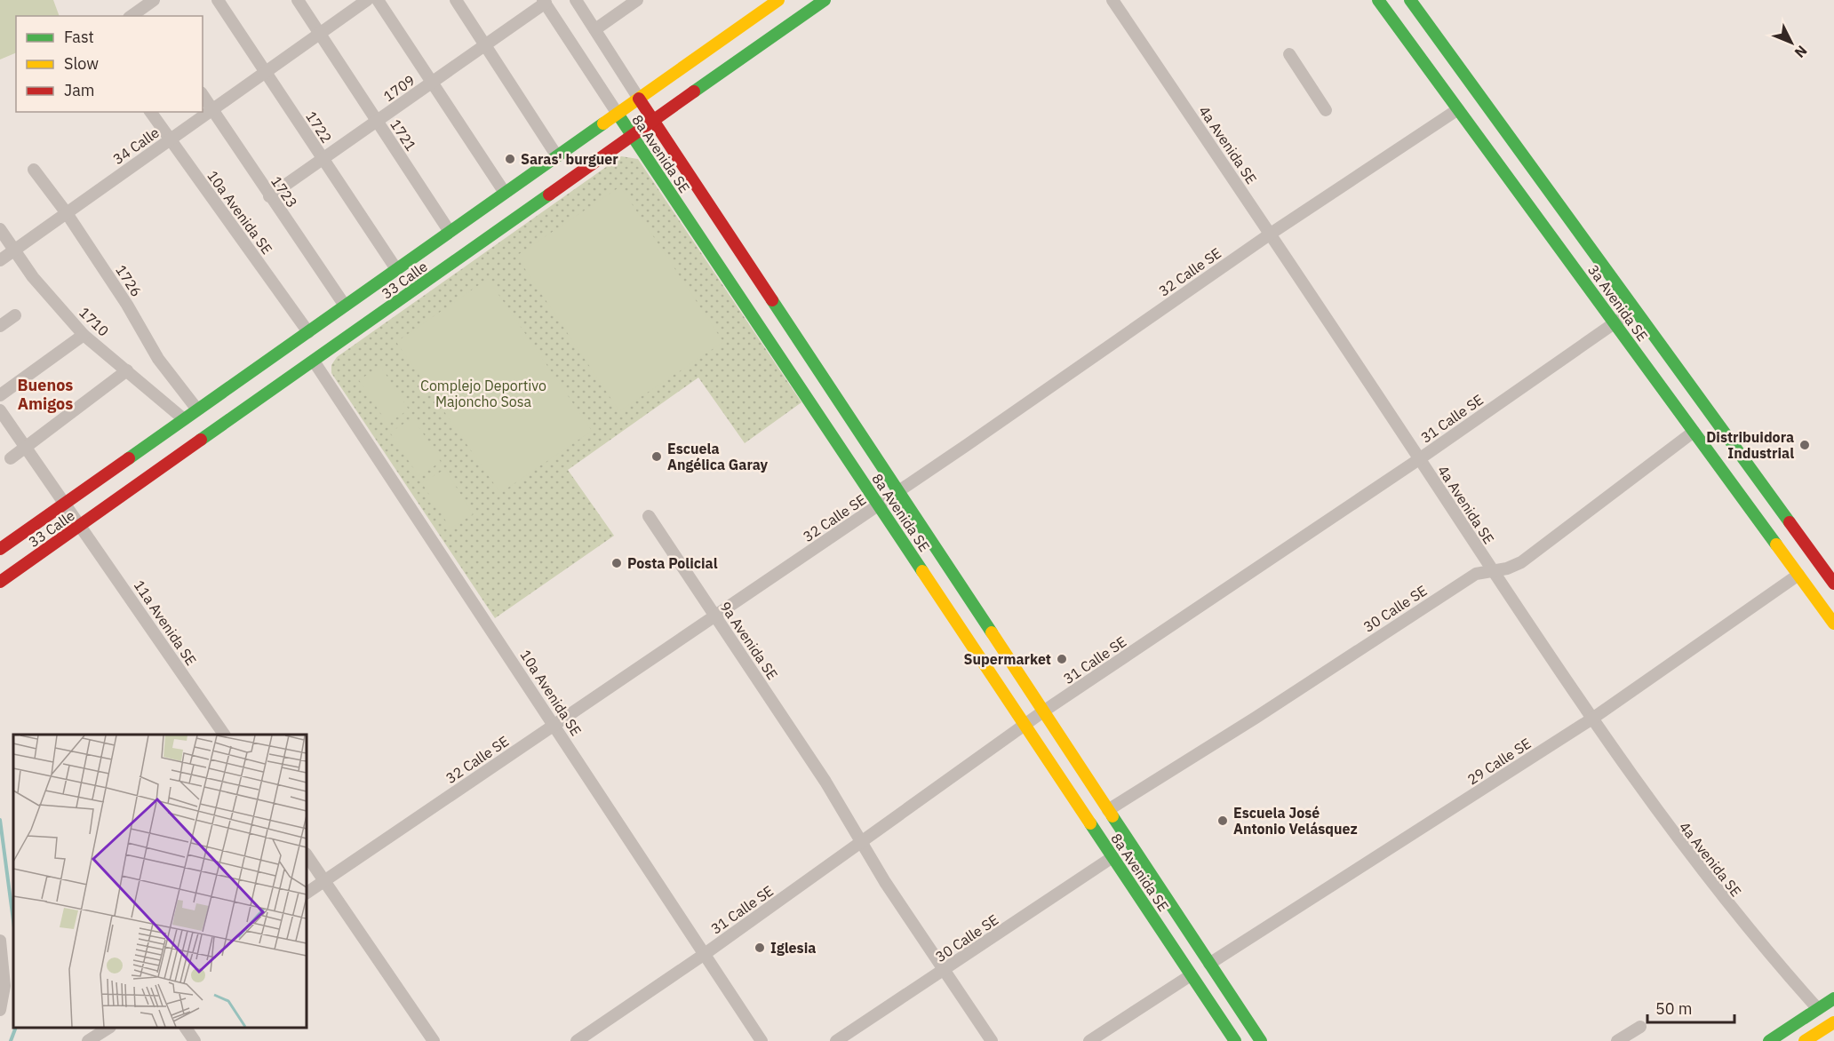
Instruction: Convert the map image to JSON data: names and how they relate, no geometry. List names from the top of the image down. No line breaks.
{"streets":{"main road":["8a Avenida SE","33 Calle","3a Avenida SE"],"street":["1709","1722","1721","4a Avenida SE","34 Calle","1723","10a Avenida SE","32 Calle SE","1726","1710","31 Calle SE","30 Calle SE","11a Avenida SE","9a Avenida SE","29 Calle SE"]},"crossings":[["1709","1722"],["1709","1721"],["1709","8a Avenida SE"],["1709","1723"],["1722","34 Calle"],["1722","33 Calle"],["1721","34 Calle"],["1721","33 Calle"],["4a Avenida SE","32 Calle SE"],["4a Avenida SE","31 Calle SE"],["4a Avenida SE","30 Calle SE"],["4a Avenida SE","29 Calle SE"],["34 Calle","1723"],["34 Calle","10a Avenida SE"],["34 Calle","1726"],["34 Calle","1710"],["8a Avenida SE","32 Calle SE"],["8a Avenida SE","33 Calle"],["8a Avenida SE","31 Calle SE"],["8a Avenida SE","30 Calle SE"],["8a Avenida SE","29 Calle SE"],["1723","33 Calle"],["10a Avenida SE","32 Calle SE"],["10a Avenida SE","33 Calle"],["10a Avenida SE","31 Calle SE"],["32 Calle SE","3a Avenida SE"],["32 Calle SE","9a Avenida SE"],["33 Calle","1726"],["33 Calle","1710"],["33 Calle","11a Avenida SE"],["3a Avenida SE","31 Calle SE"],["3a Avenida SE","30 Calle SE"],["3a Avenida SE","29 Calle SE"],["31 Calle SE","9a Avenida SE"]],"districts":["Buenos Amigos"],"parks":["Complejo Deportivo Majoncho Sosa"],"places":["Saras' burguer","Distribuidora Industrial","Escuela Angélica Garay","Posta Policial","Supermarket","Escuela José Antonio Velásquez","Iglesia"],"legend":["Fast","Slow","Jam"],"scale_bar":"50 m","north":"bottom right"}
